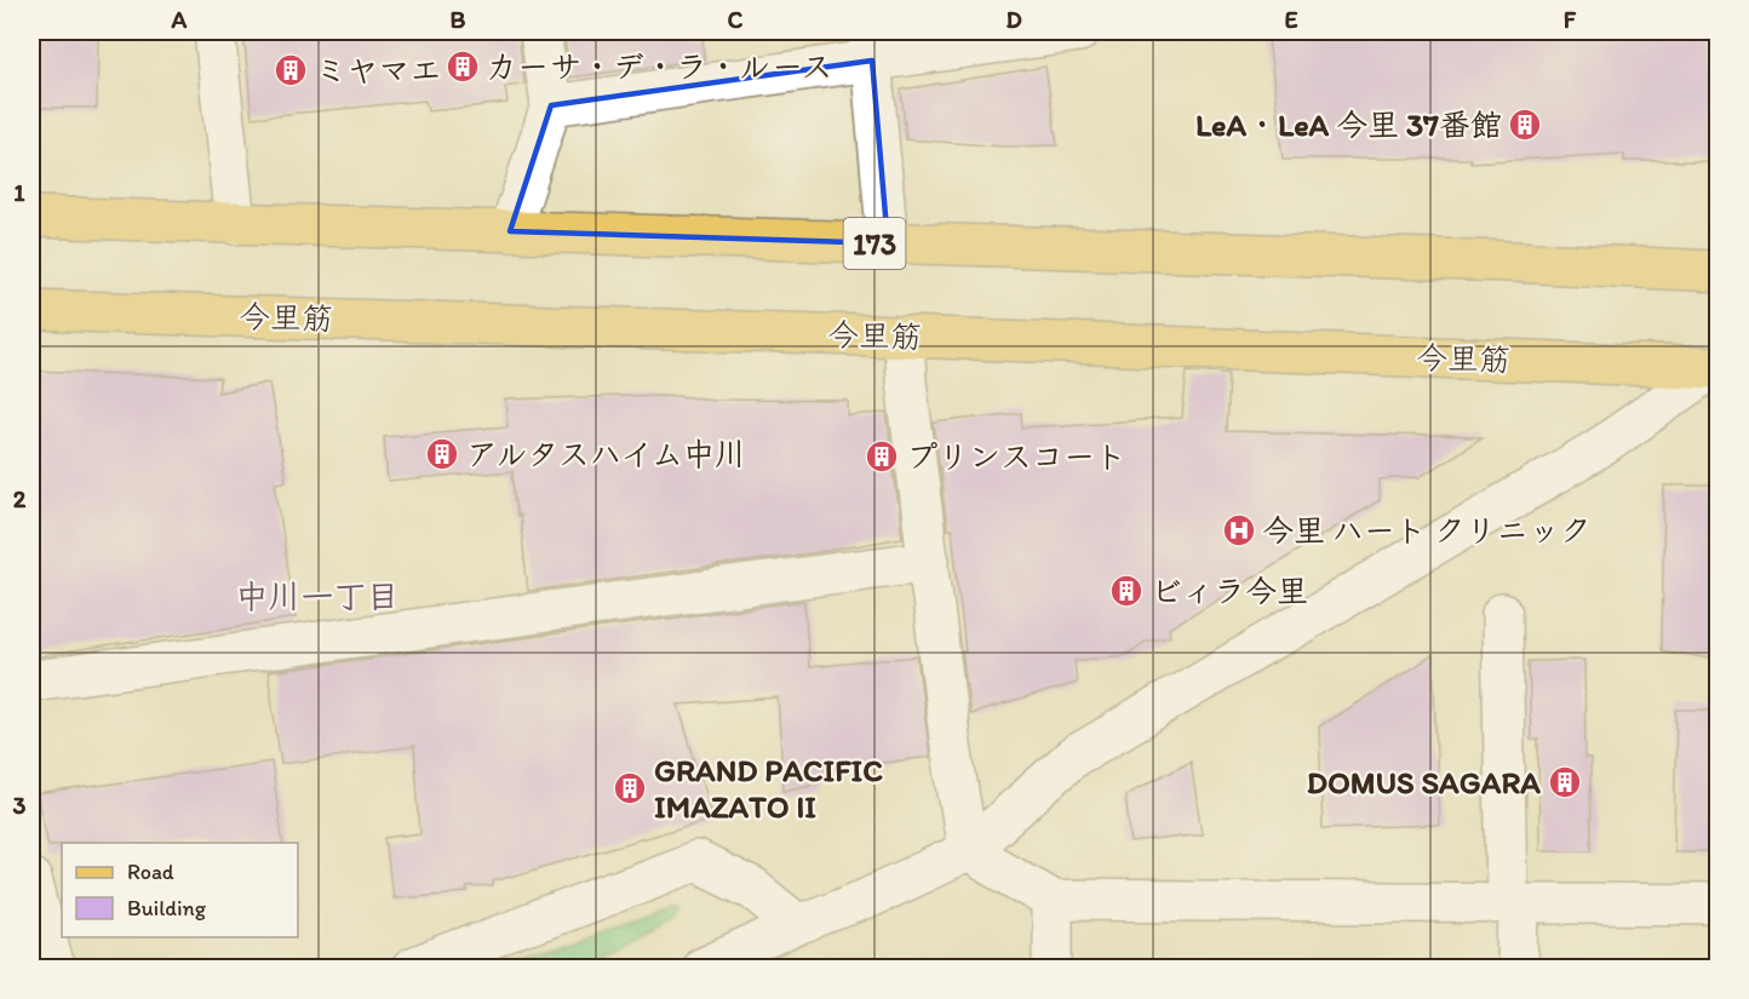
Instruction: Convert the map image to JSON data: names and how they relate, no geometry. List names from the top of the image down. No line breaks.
{"streets":{"main road":["173","今里筋"]},"districts":["中川一丁目"],"places":{"building":["カーサ・デ・ラ・ルース","ミヤマエ","LeA・LeA 今里 37番館","アルタスハイム中川","プリンスコート","ビィラ今里","DOMUS SAGARA","GRAND PACIFIC IMAZATO II"],"hospital":["今里 ハート クリニック"]},"legend":["Road","Building"],"grid":{"columns":["A","B","C","D","E","F"],"rows":["1","2","3"]}}
